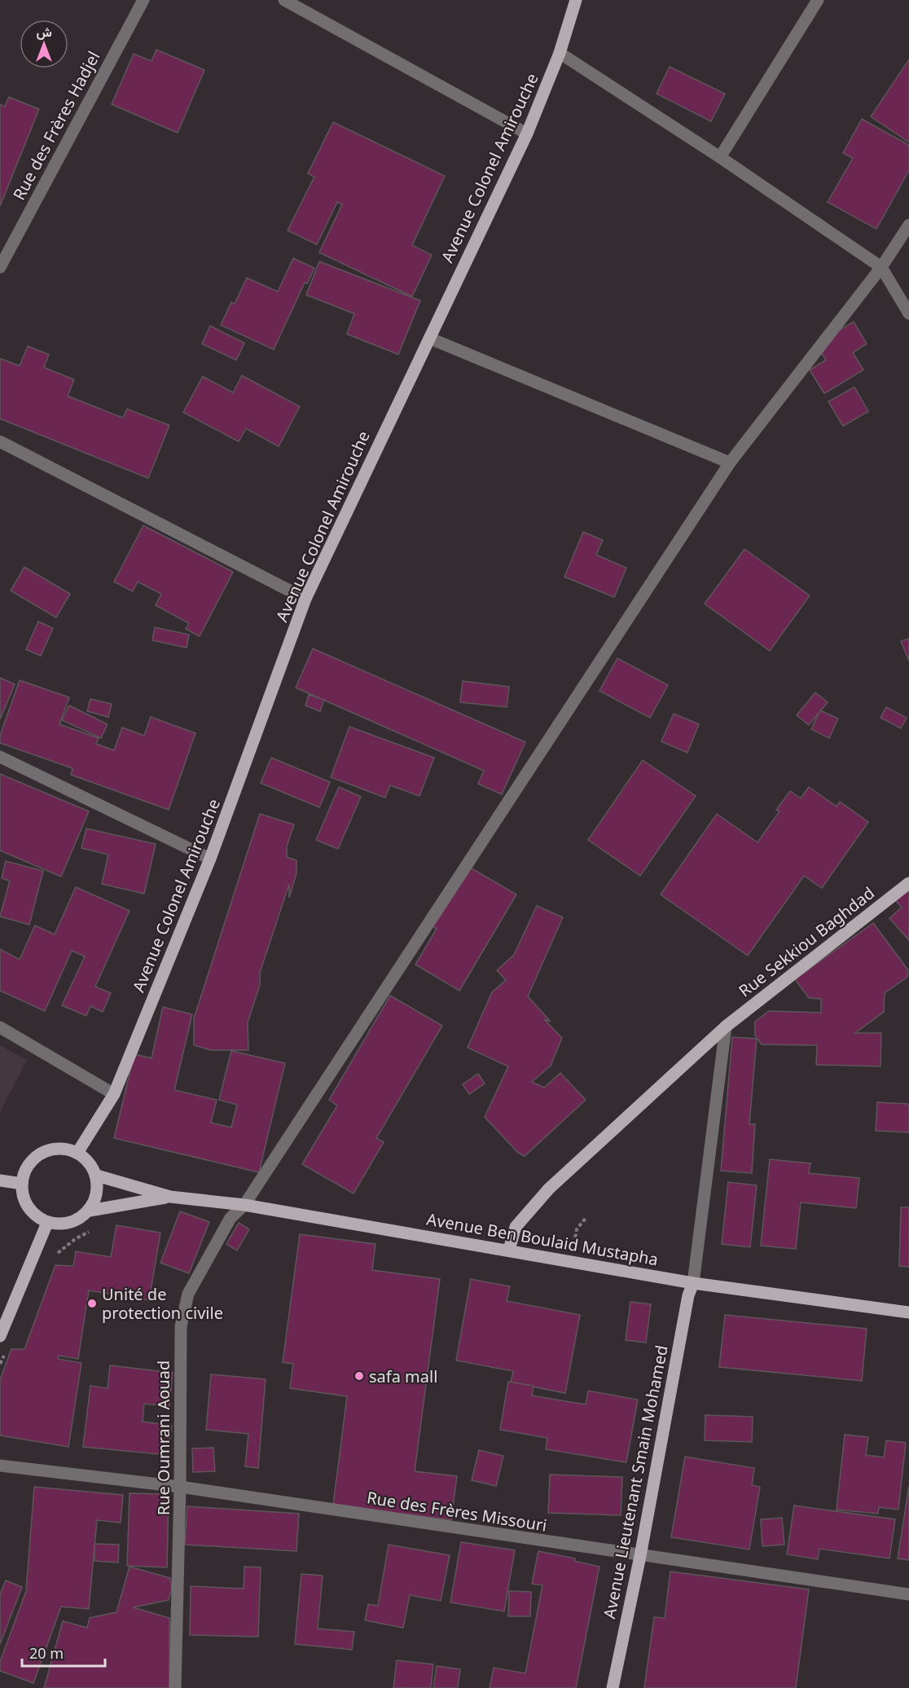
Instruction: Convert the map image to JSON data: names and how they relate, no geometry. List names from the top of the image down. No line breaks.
{"streets":{"main road":["Avenue Colonel Amirouche","Rue Sekkiou Baghdad","Avenue Ben Boulaid Mustapha","Avenue Lieutenant Smain Mohamed"],"street":["Rue des Frères Hadjel","Rue Oumrani Aouad","Rue des Frères Missouri"]},"crossings":[["Rue Sekkiou Baghdad","Avenue Ben Boulaid Mustapha"],["Avenue Ben Boulaid Mustapha","Rue Oumrani Aouad"],["Avenue Ben Boulaid Mustapha","Avenue Lieutenant Smain Mohamed"],["Rue Oumrani Aouad","Rue des Frères Missouri"],["Avenue Lieutenant Smain Mohamed","Rue des Frères Missouri"]],"places":["Unité de protection civile","safa mall"],"scale_bar":"20 m","north":"top"}
